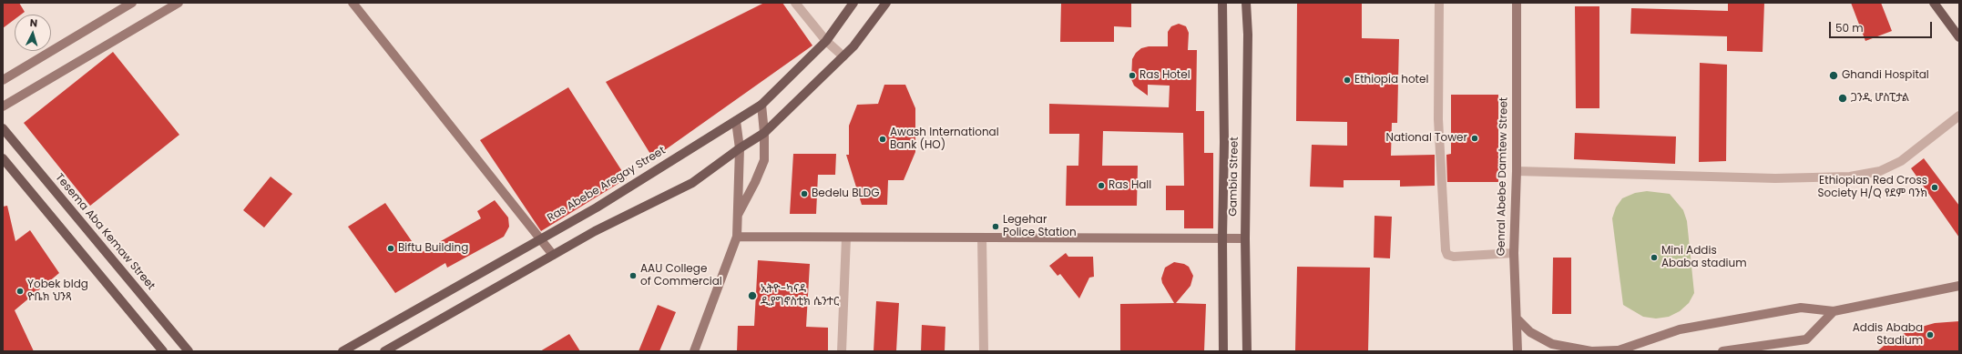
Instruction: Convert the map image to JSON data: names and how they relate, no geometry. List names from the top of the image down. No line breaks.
{"streets":{"main road":["Gambia Street","Ras Abebe Aregay Street","Tesema Aba Kemaw Street"],"street":["Genral Abebe Damtew Street"]},"places":["Ras Hotel","Ghandi Hospital","Ethiopia hotel","ጋንዲ ሆስፒታል","National Tower","Awash International Bank (HO)","Ras Hall","Ethiopian Red Cross Society H/Q የደም ባንክ","Bedelu BLDG","Legehar Police Station","Biftu Building","Mini Addis Ababa stadium","AAU College of Commercial","Yobek bldg ዮቤክ ህንጻ","ኢትዮ-ካናዳ ዲያግኖስቲክ ሴንተር","Addis Ababa Stadium"],"scale_bar":"50 m","north":"top"}
